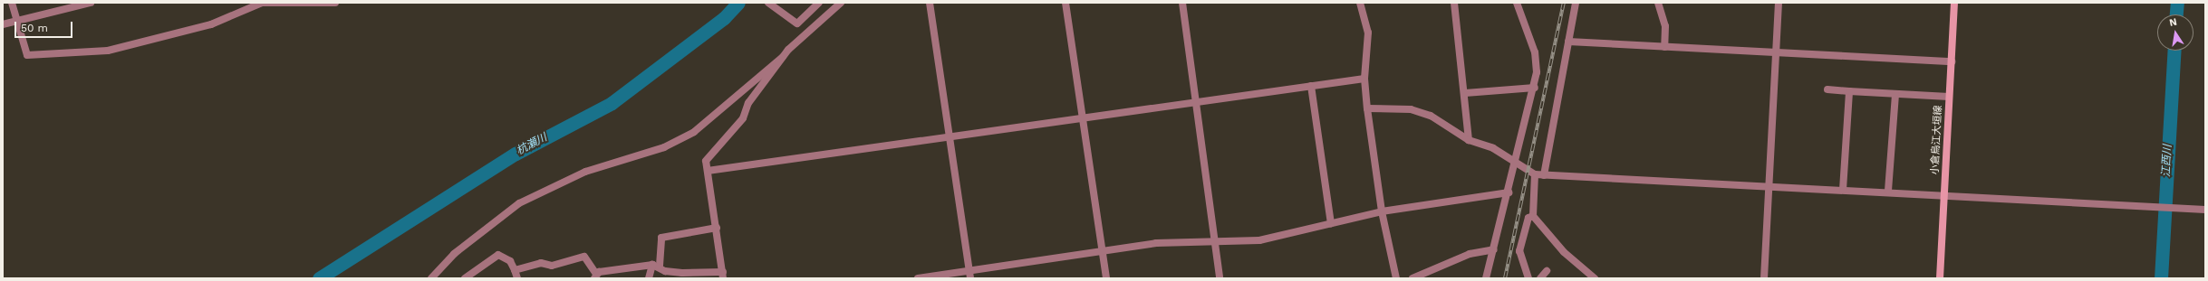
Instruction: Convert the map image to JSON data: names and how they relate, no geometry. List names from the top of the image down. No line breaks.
{"streets":{"main road":["小倉烏江大垣線"]},"water":["杭瀬川","江西川"],"scale_bar":"50 m","north":"top"}
